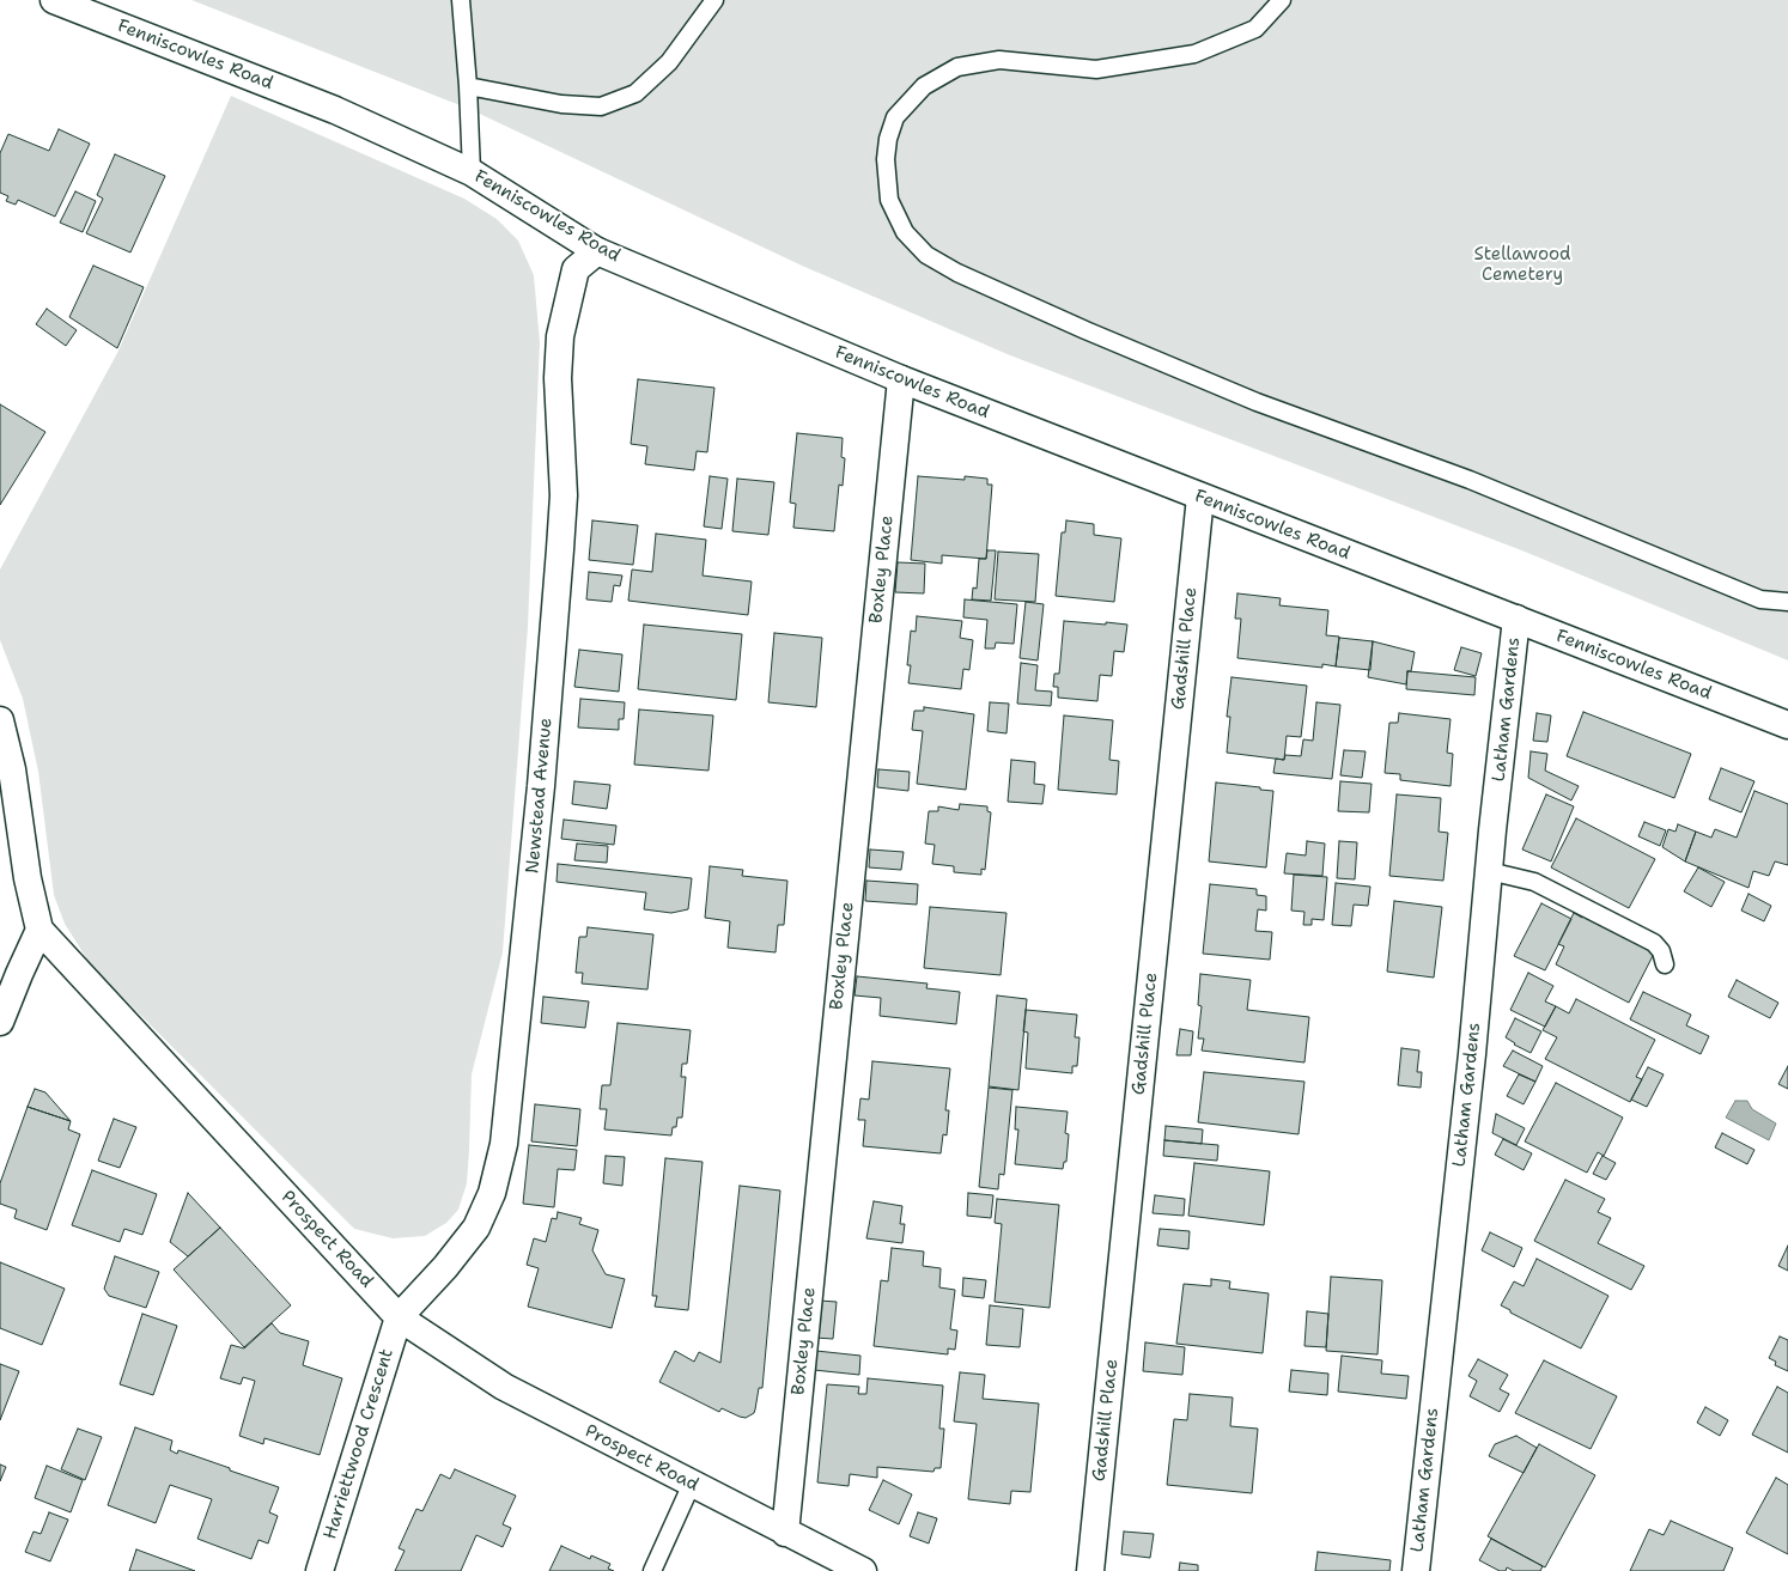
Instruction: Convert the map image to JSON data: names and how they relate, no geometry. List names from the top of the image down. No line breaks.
{"streets":{"street":["Fenniscowles Road","Boxley Place","Gadshill Place","Latham Gardens","Newstead Avenue","Prospect Road","Harriettwood Crescent"]},"crossings":[["Fenniscowles Road","Boxley Place"],["Fenniscowles Road","Gadshill Place"],["Fenniscowles Road","Latham Gardens"],["Fenniscowles Road","Newstead Avenue"],["Boxley Place","Prospect Road"],["Newstead Avenue","Prospect Road"],["Newstead Avenue","Harriettwood Crescent"],["Prospect Road","Harriettwood Crescent"]],"parks":["Stellawood Cemetery"]}
